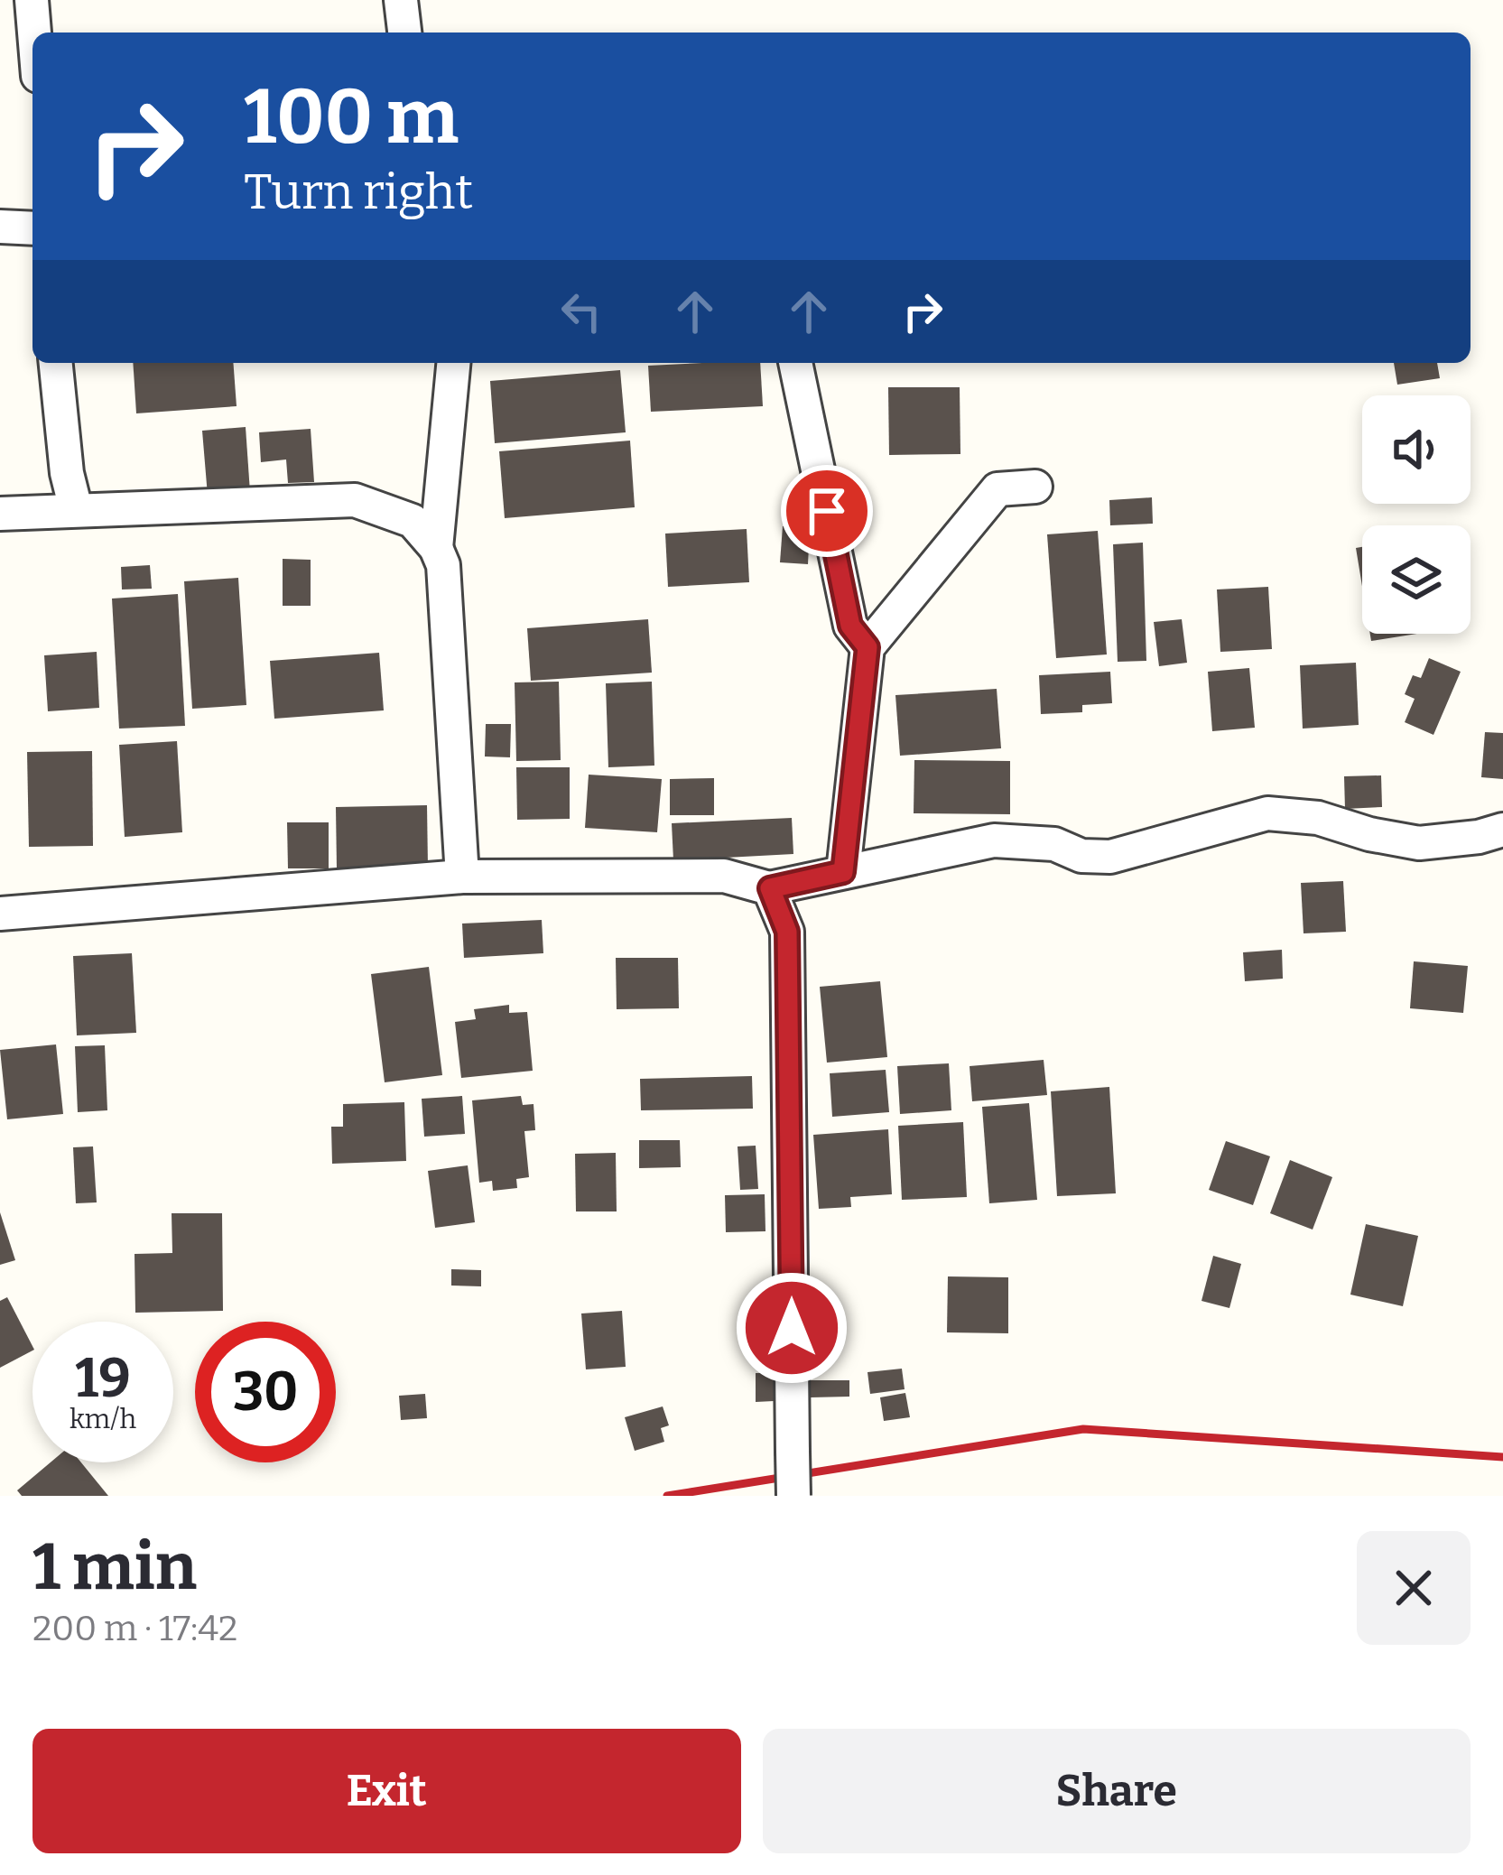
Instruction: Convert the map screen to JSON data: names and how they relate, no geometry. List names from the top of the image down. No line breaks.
{"page":{"turn":["100 m","Turn right"],"speed":"19 km/h","limit":"30","heading":["1 min","200 m · 17:42"],"buttons":["Exit","Share"]}}
